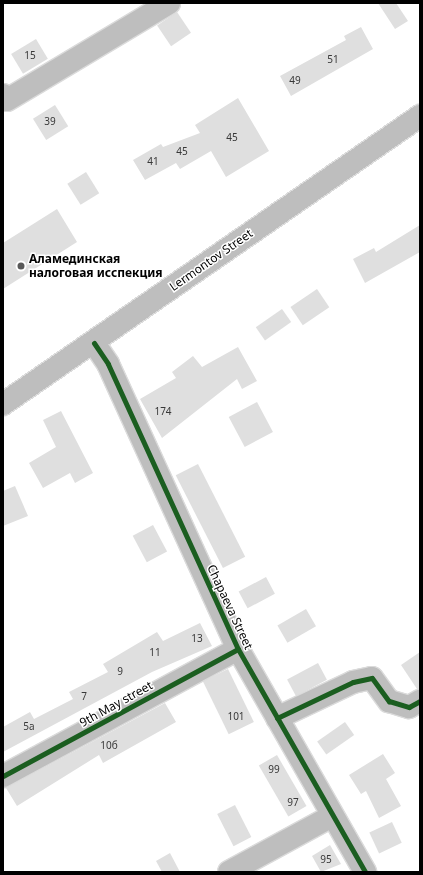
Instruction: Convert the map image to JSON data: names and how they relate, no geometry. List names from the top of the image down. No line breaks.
{"streets":{"street":["Lermontov Street","Chapaeva Street","9th May street"]},"crossings":[["Lermontov Street","Chapaeva Street"],["Chapaeva Street","9th May street"]],"places":["Аламединская налоговая исспекция"],"house_numbers":["15","51","49","39","45","45","41","174","13","11","9","7","101","5а","10б","99","97","95"]}
